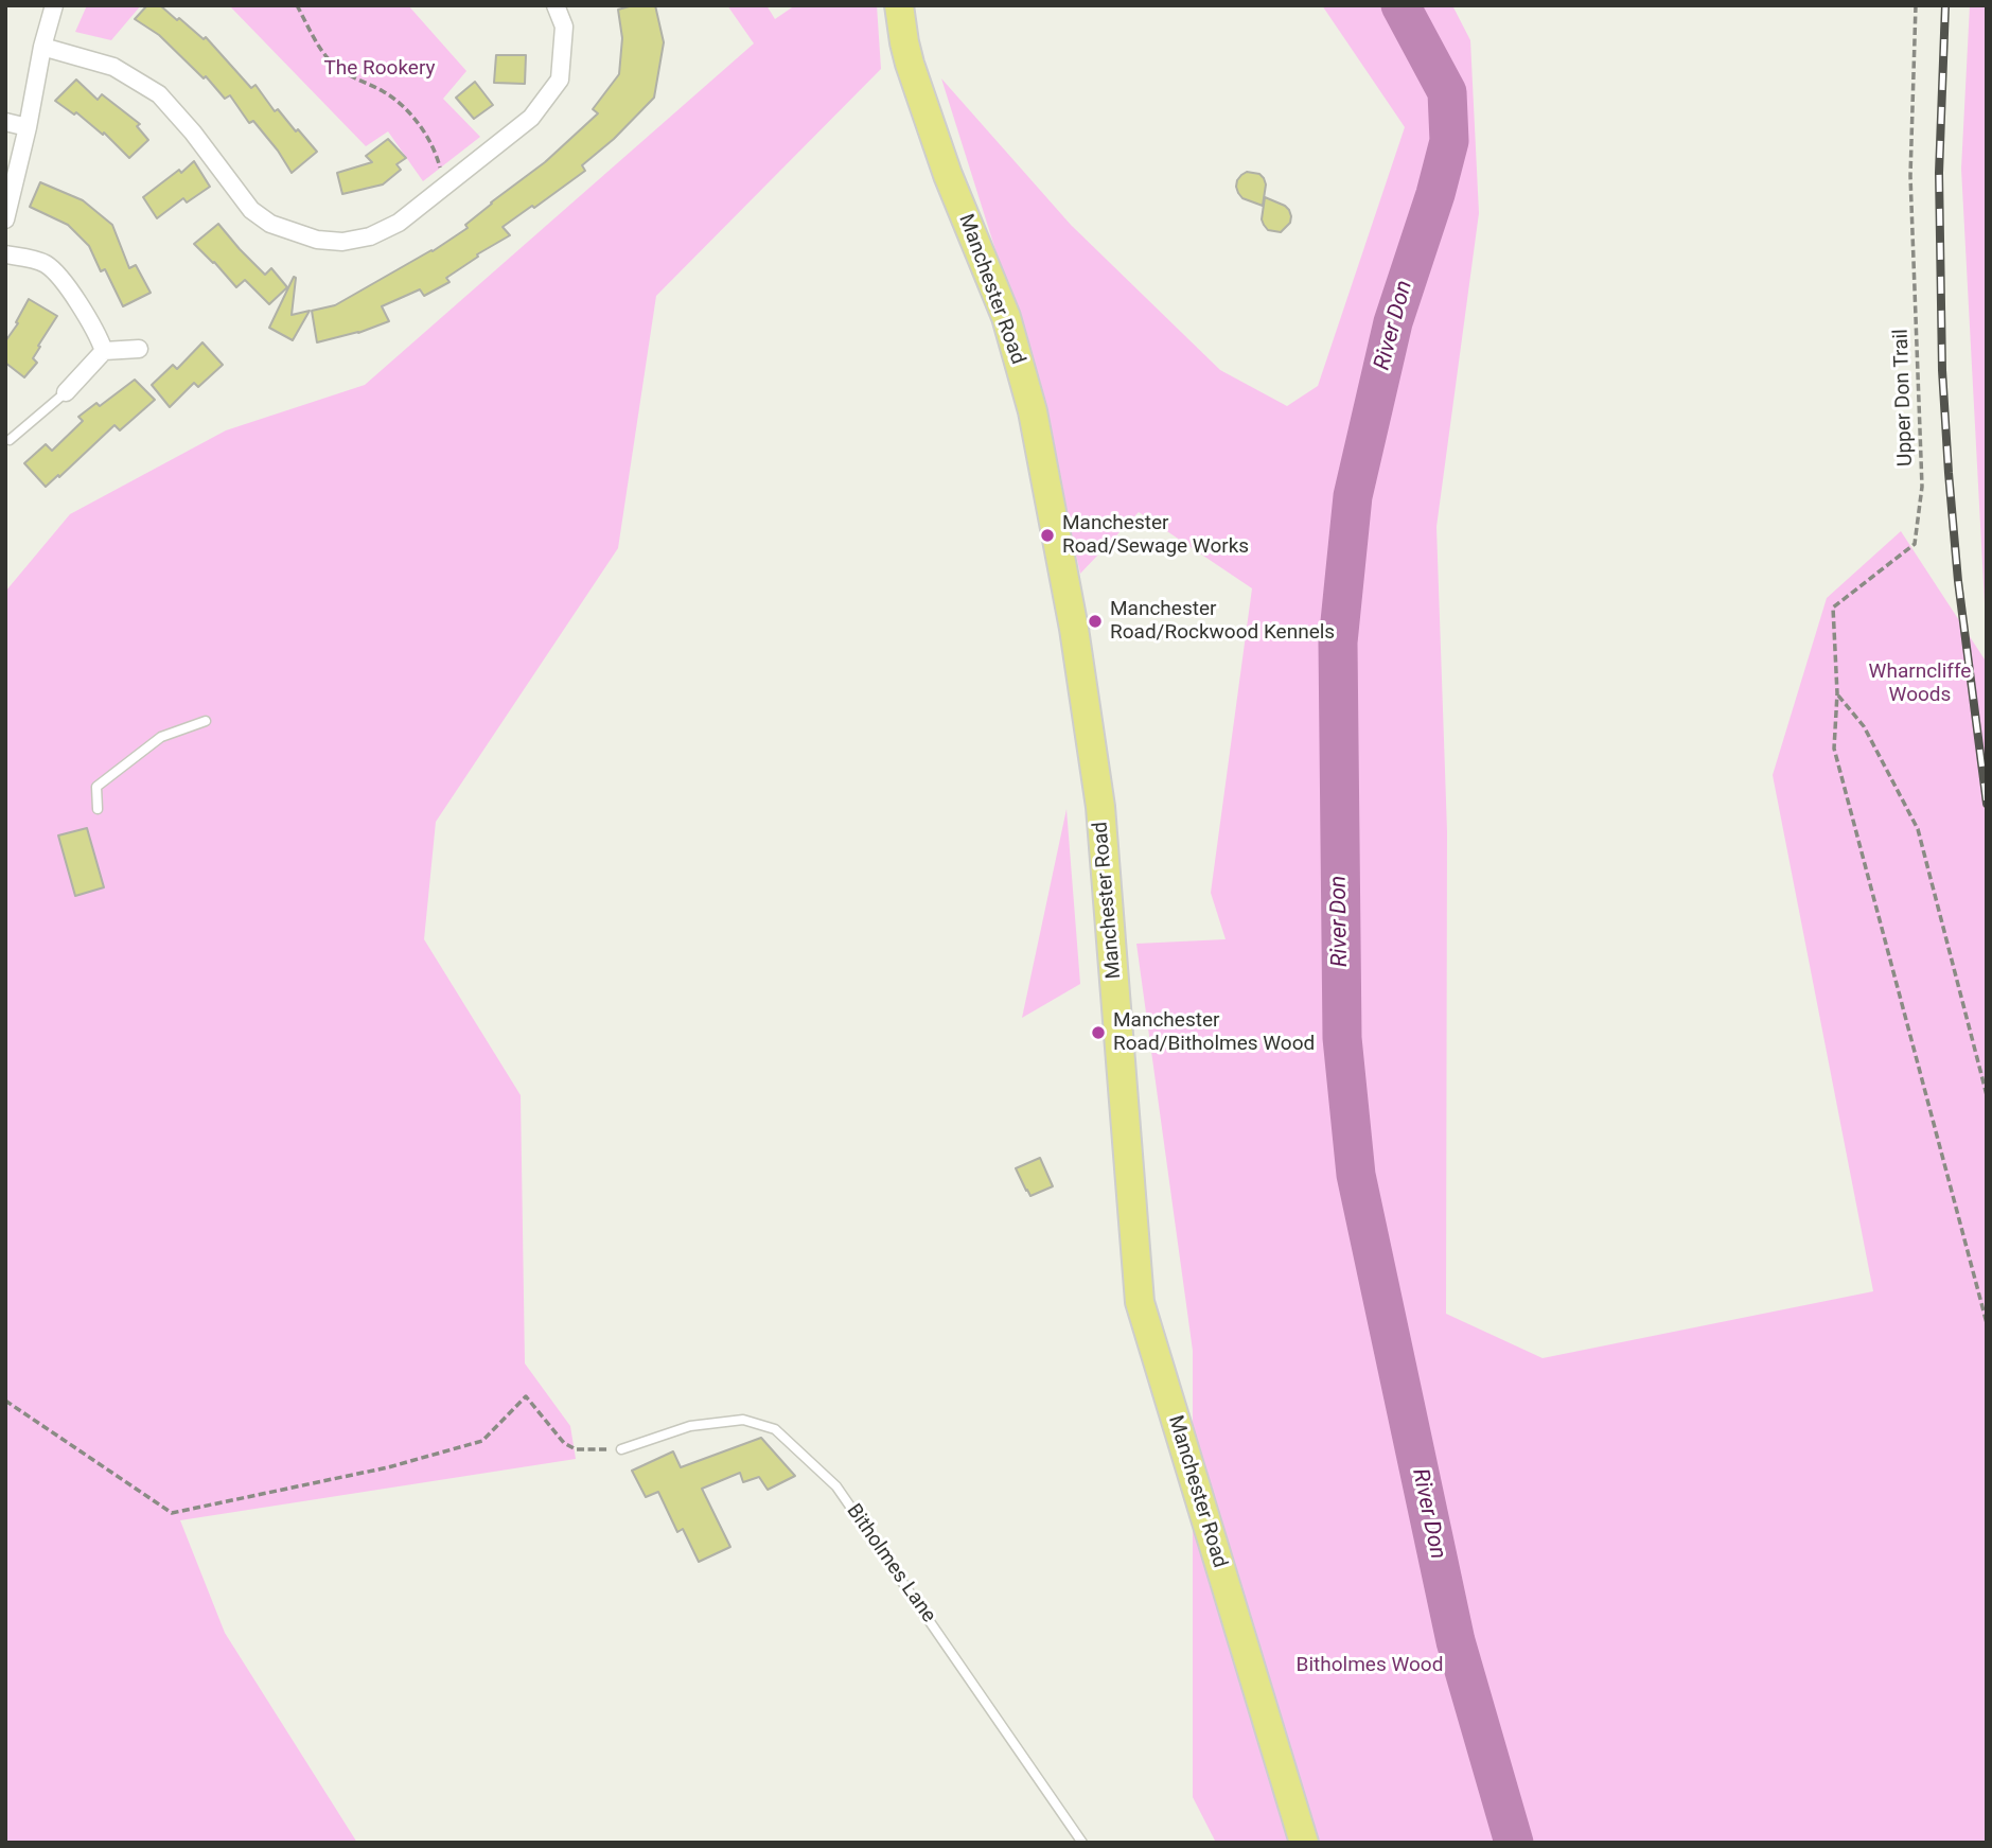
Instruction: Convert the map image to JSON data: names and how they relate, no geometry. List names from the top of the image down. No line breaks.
{"streets":{"main road":["Manchester Road"],"lane":["Bitholmes Lane"],"path":["Upper Don Trail"]},"water":["River Don"],"parks":["The Rookery","Wharncliffe Woods","Bitholmes Wood"],"places":["Manchester Road/Sewage Works","Manchester Road/Rockwood Kennels","Manchester Road/Bitholmes Wood"]}
